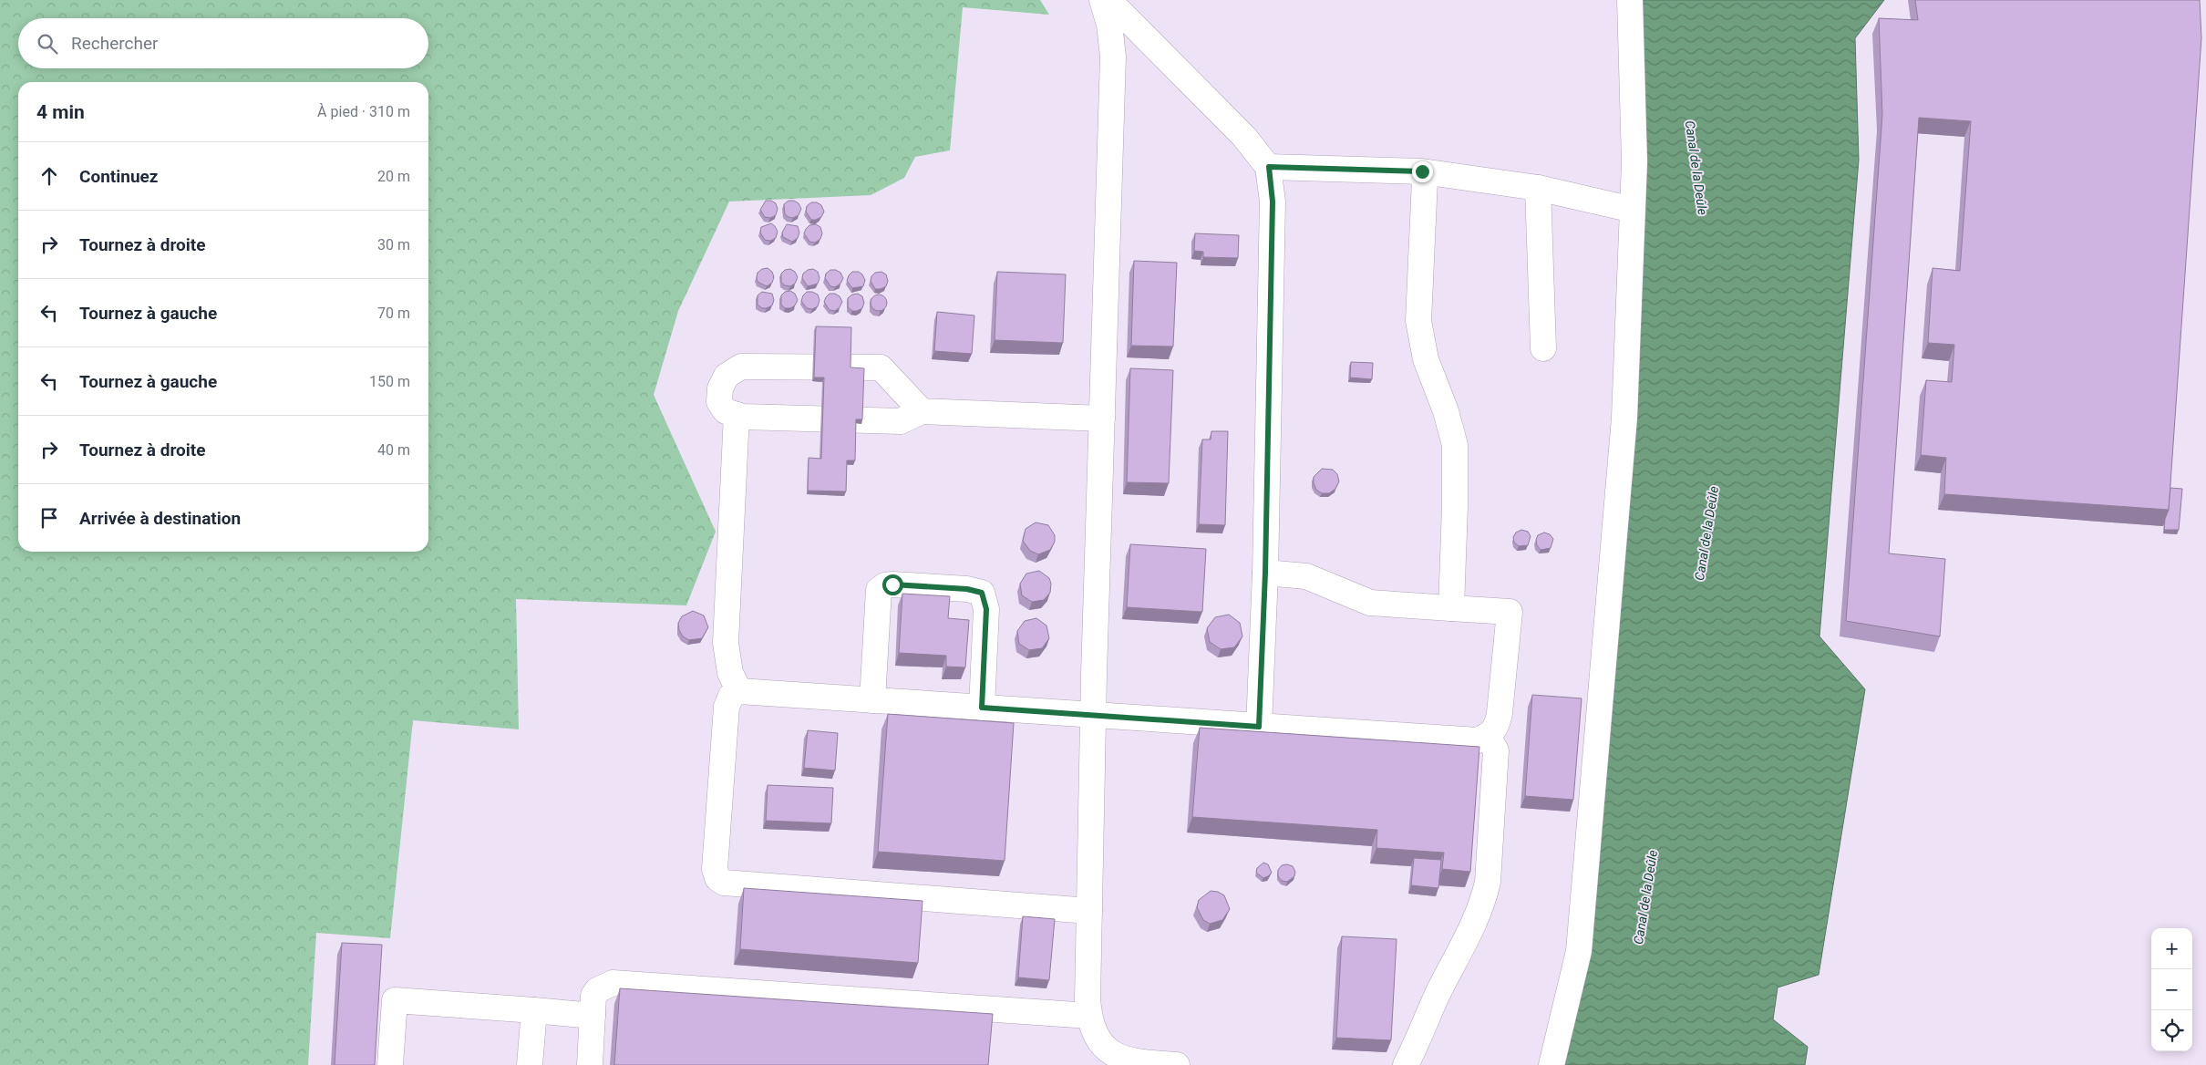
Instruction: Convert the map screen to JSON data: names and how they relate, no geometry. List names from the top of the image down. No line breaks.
{"water":["Canal de la Deûle"],"page":{"search":"Rechercher","heading":["4 min","À pied · 310 m"],"list":[["Continuez","20 m"],["Tournez à droite","30 m"],["Tournez à gauche","70 m"],["Tournez à gauche","150 m"],["Tournez à droite","40 m"],"Arrivée à destination"],"map_buttons":["+","−"]}}
